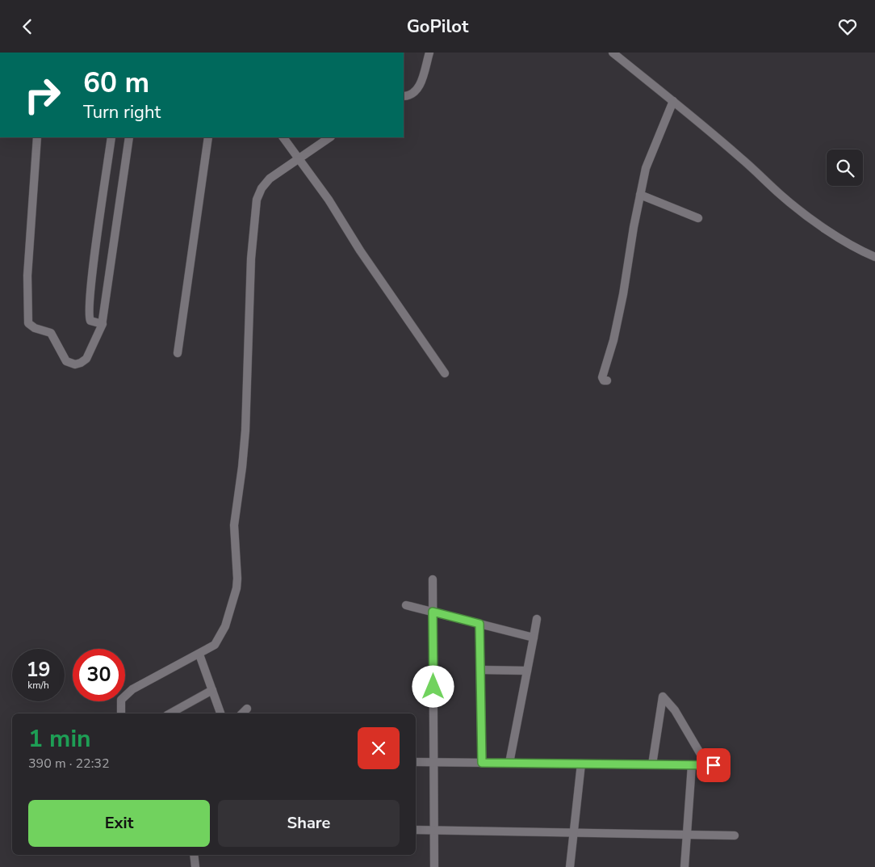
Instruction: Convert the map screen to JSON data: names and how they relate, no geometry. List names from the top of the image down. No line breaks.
{"page":{"header":"GoPilot","turn":["60 m","Turn right"],"speed":"19 km/h","limit":"30","heading":["1 min","390 m · 22:32"],"buttons":["Exit","Share"]}}
